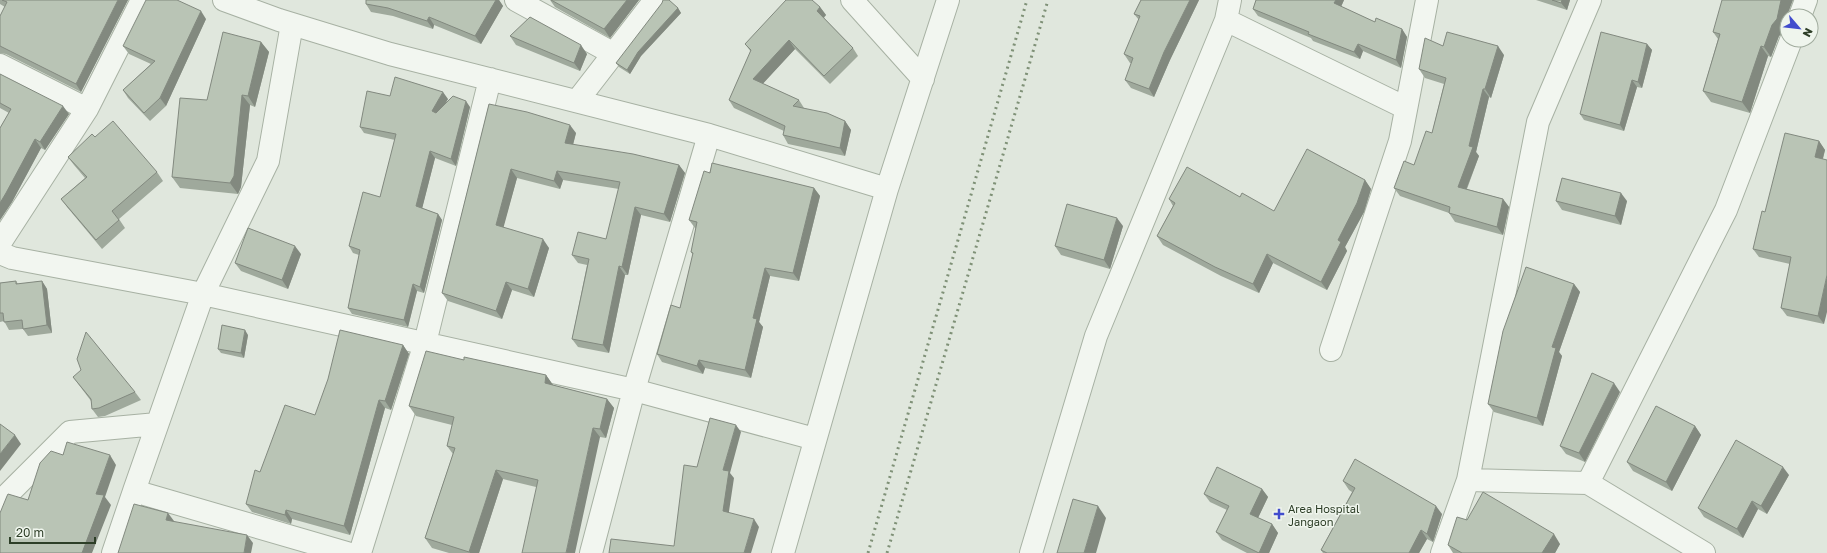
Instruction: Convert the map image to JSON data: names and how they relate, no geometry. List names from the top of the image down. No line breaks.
{"places":{"health":["Area Hospital Jangaon"]},"scale_bar":"20 m","north":"bottom right"}
